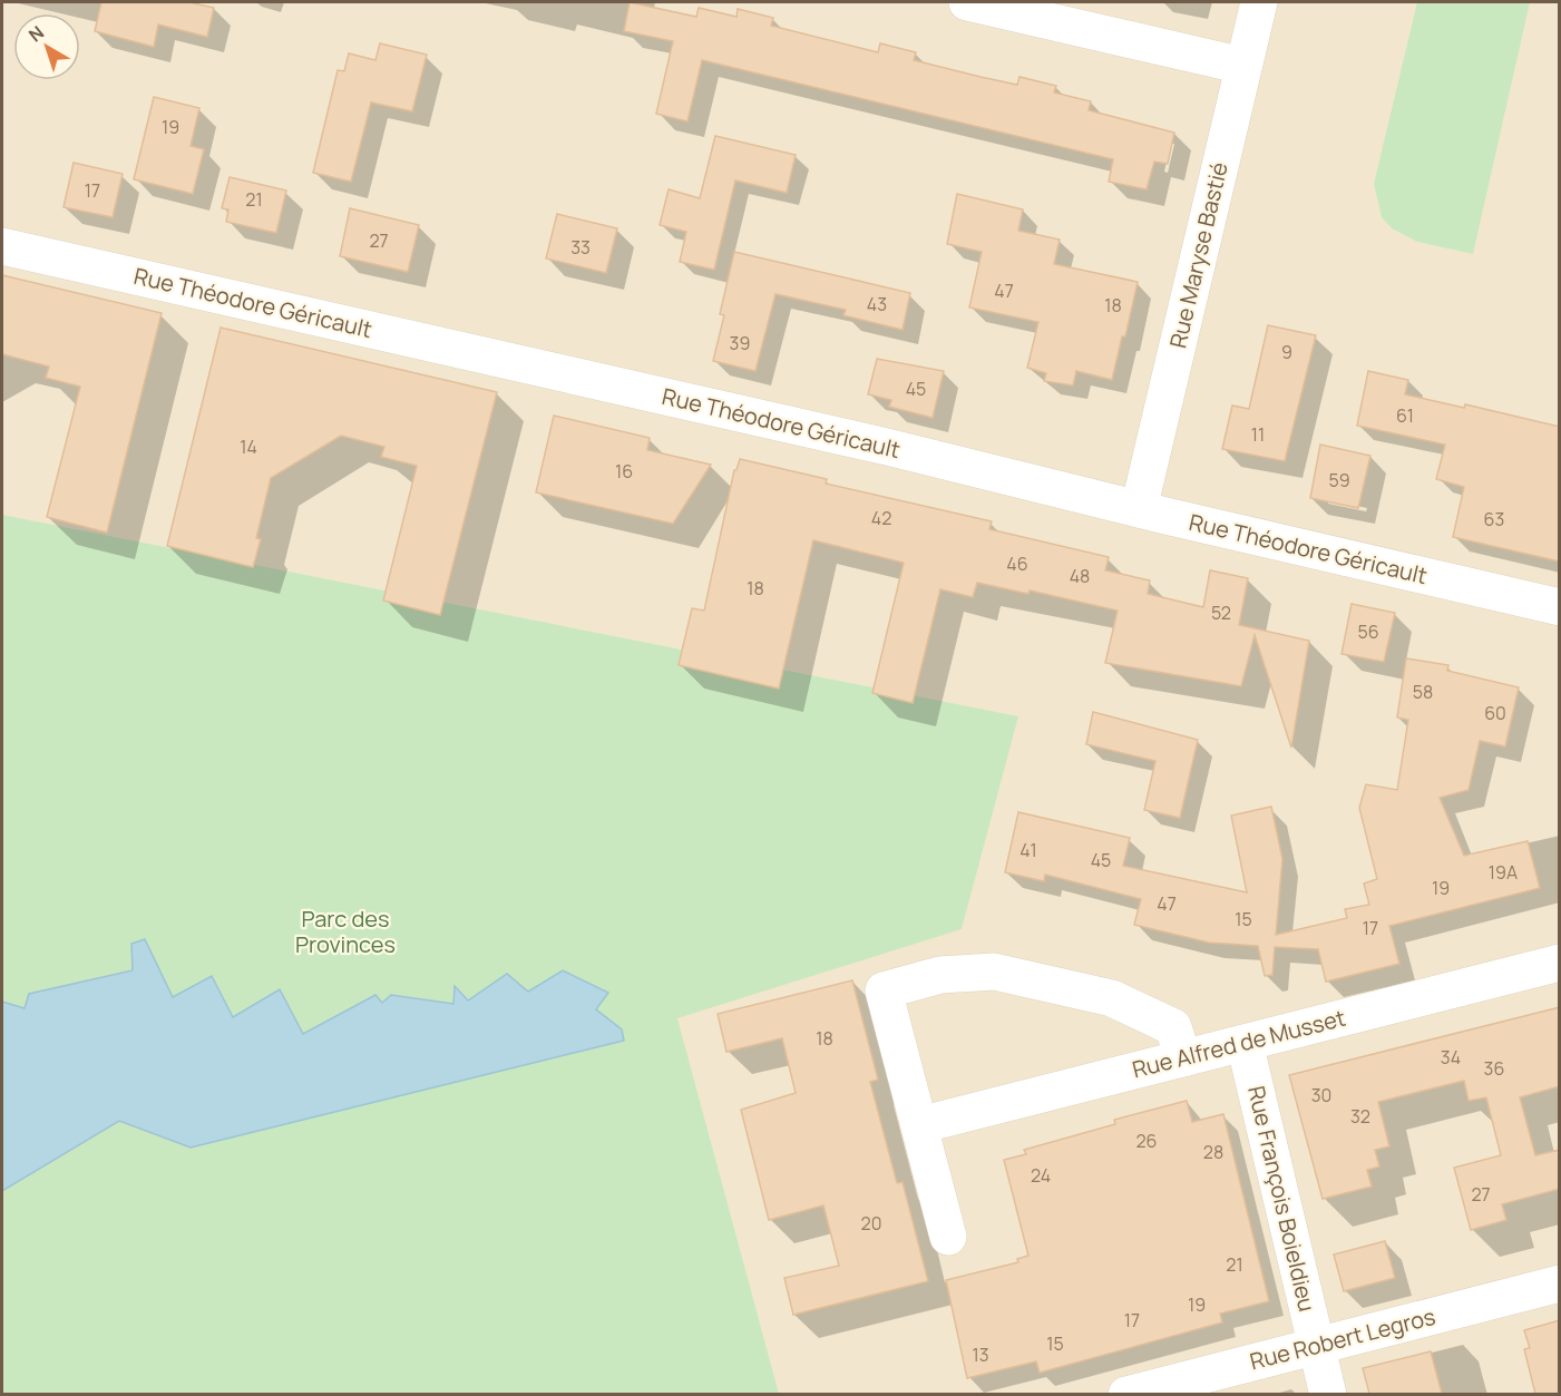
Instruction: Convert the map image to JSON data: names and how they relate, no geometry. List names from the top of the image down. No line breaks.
{"streets":{"street":["Rue Maryse Bastié","Rue Théodore Géricault","Rue Alfred de Musset","Rue François Boieldieu","Rue Robert Legros"]},"crossings":[["Rue Maryse Bastié","Rue Théodore Géricault"],["Rue Alfred de Musset","Rue François Boieldieu"],["Rue François Boieldieu","Rue Robert Legros"]],"parks":["Parc des Provinces"],"house_numbers":["19","17","21","27","33","47","43","18","39","9","45","61","11","14","16","59","42","63","46","48","18","52","56","58","60","41","45","19A","19","47","15","17","18","34","36","30","32","26","28","24","27","20","21","19","17","15","13"],"north":"top left"}
